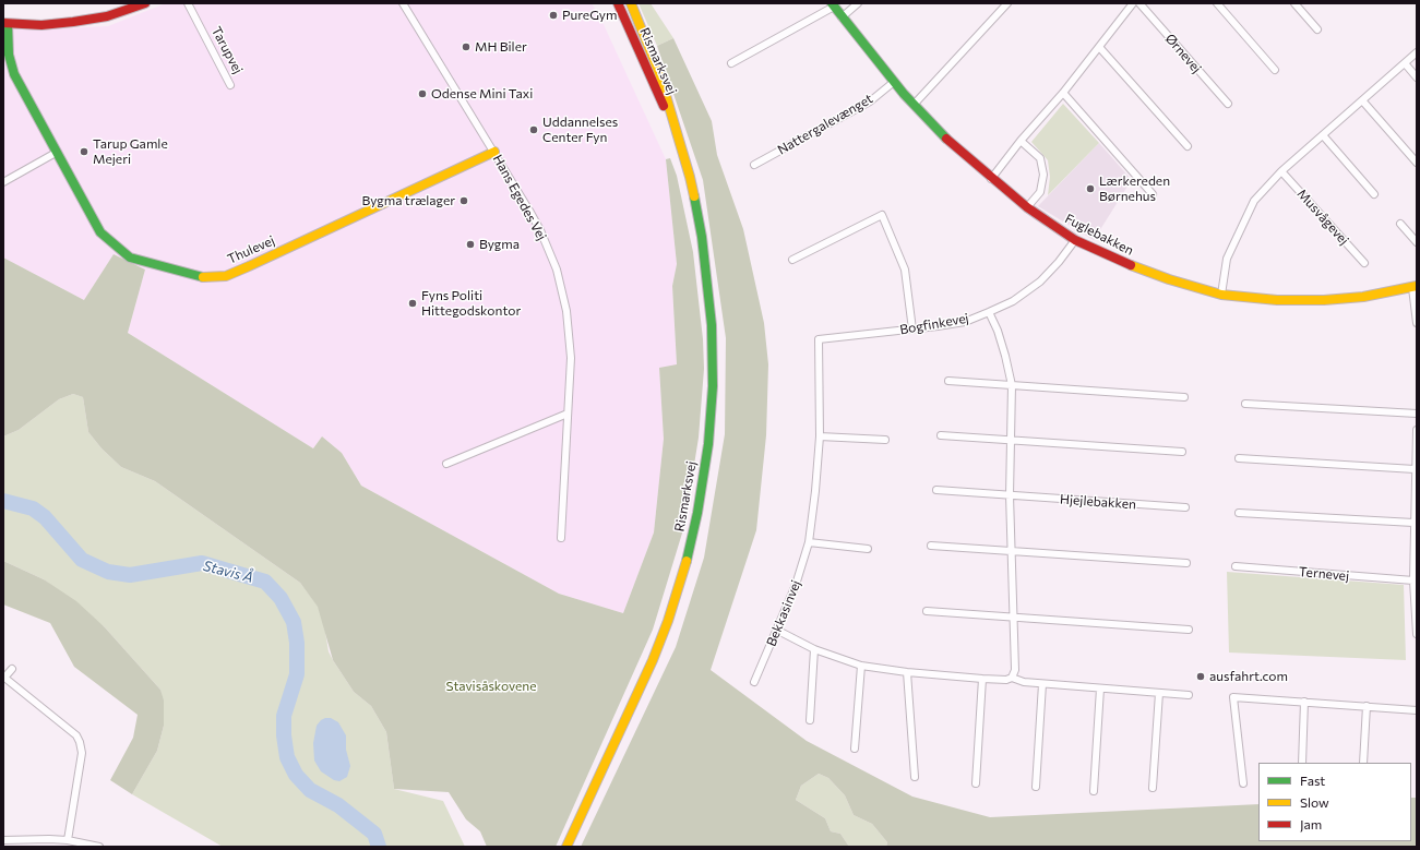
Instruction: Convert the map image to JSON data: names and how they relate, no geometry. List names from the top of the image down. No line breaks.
{"streets":{"street":["Tarupvej","Ørnevej","Rismarksvej","Nattergalevænget","Hans Egedes Vej","Musvågevej","Fuglebakken","Thulevej","Bogfinkevej","Hjejlebakken","Ternevej","Bekkasinvej"]},"crossings":[["Nattergalevænget","Fuglebakken"],["Hans Egedes Vej","Thulevej"],["Fuglebakken","Bogfinkevej"],["Bogfinkevej","Bekkasinvej"]],"water":["Stavis Å"],"parks":["Stavisåskovene"],"places":["PureGym","MH Biler","Odense Mini Taxi","Uddannelses Center Fyn","Tarup Gamle Mejeri","Lærkereden Børnehus","Bygma trælager","Bygma","Fyns Politi Hittegodskontor","ausfahrt.com"],"legend":["Fast","Slow","Jam"]}
